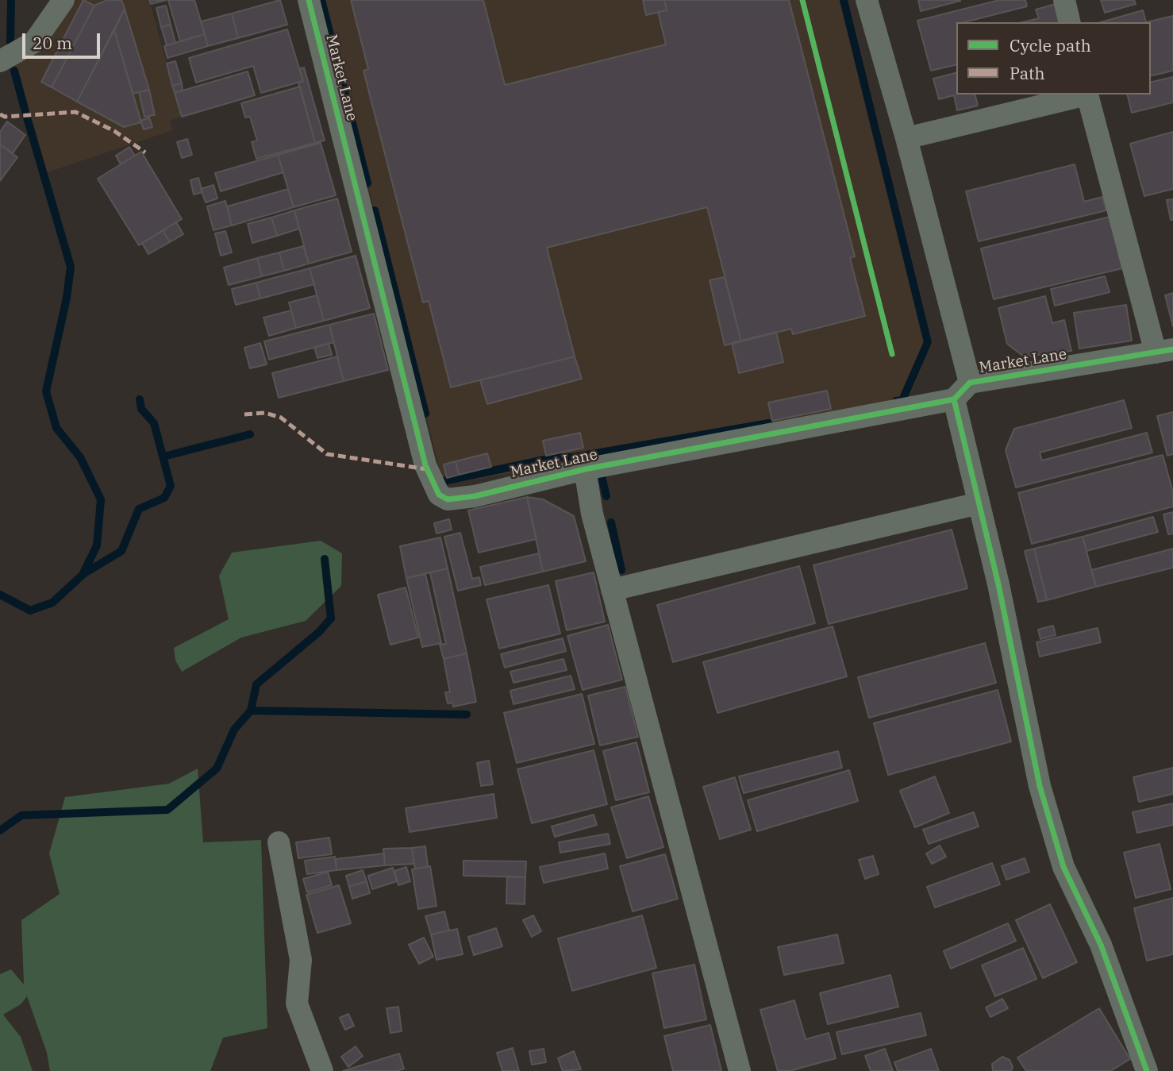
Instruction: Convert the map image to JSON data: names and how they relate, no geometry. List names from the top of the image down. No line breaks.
{"streets":{"street":["Market Lane"]},"legend":["Cycle path","Path"],"scale_bar":"20 m"}
